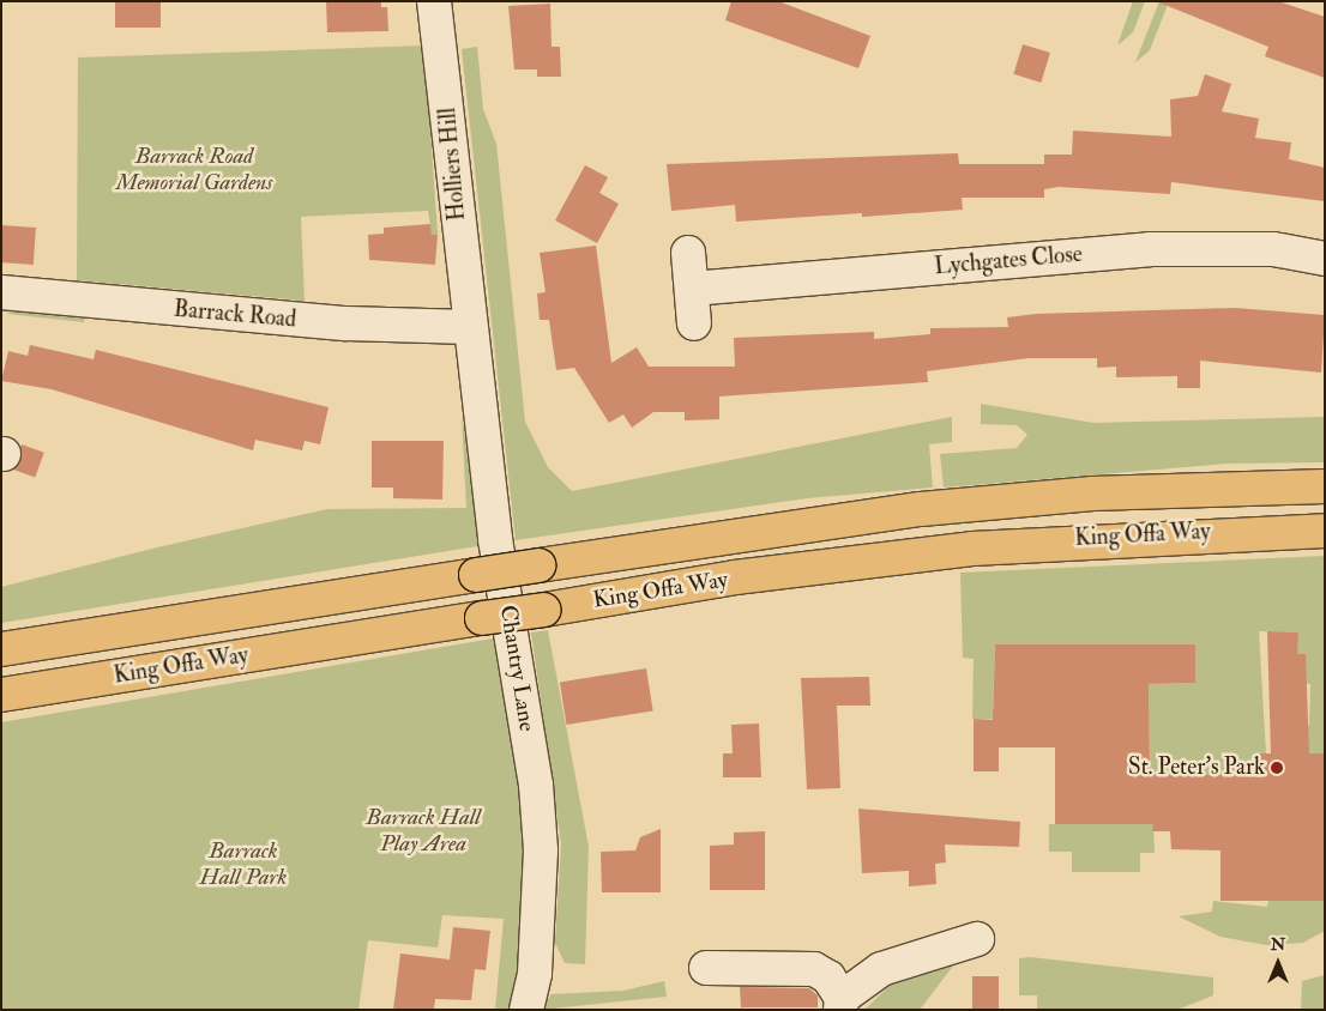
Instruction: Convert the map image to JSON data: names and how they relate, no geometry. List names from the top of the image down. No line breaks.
{"streets":{"highway":["King Offa Way"],"street":["Holliers Hill","Lychgates Close","Barrack Road","Chantry Lane"]},"crossings":[["Holliers Hill","Barrack Road"],["Holliers Hill","Chantry Lane"],["Barrack Road","Chantry Lane"]],"parks":["Barrack Road Memorial Gardens","Barrack Hall Play Area","Barrack Hall Park"],"places":["St. Peter's Park"],"north":"top"}
